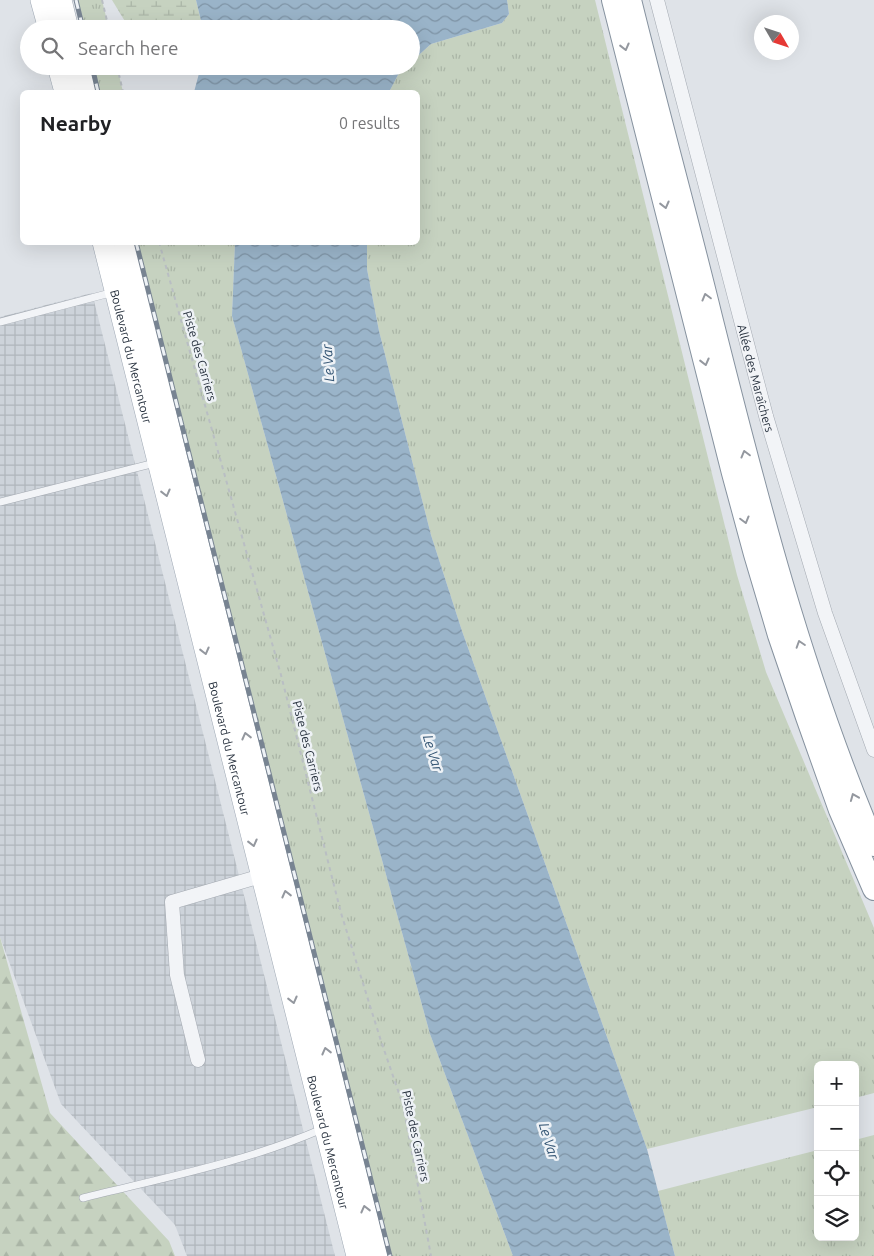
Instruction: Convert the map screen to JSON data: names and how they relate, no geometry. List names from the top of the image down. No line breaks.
{"streets":{"main road":["Boulevard du Mercantour"],"street":["Allée des Maraîchers"],"path":["Piste des Carriers"]},"water":["Le Var"],"north":"bottom right","page":{"search":"Search here","heading":["Nearby","0 results"],"map_buttons":["+","−"]}}
